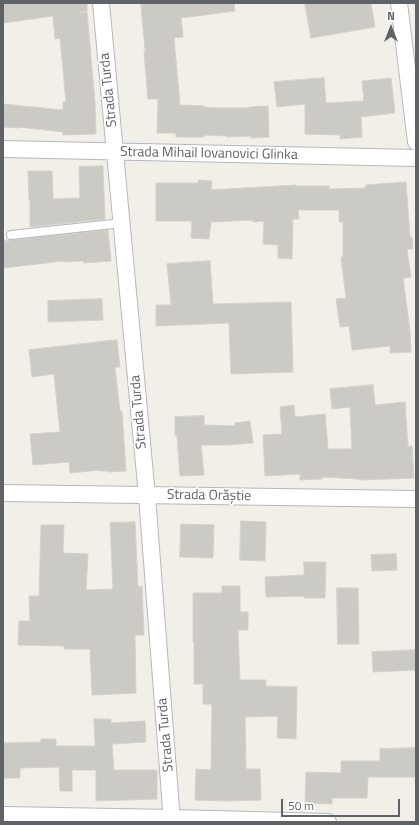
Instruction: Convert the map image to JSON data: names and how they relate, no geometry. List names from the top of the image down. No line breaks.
{"streets":{"street":["Strada Turda","Strada Mihail Iovanovici Glinka","Strada Orăștie"]},"crossings":[["Strada Turda","Strada Mihail Iovanovici Glinka"],["Strada Turda","Strada Orăștie"]],"scale_bar":"50 m","north":"top"}
